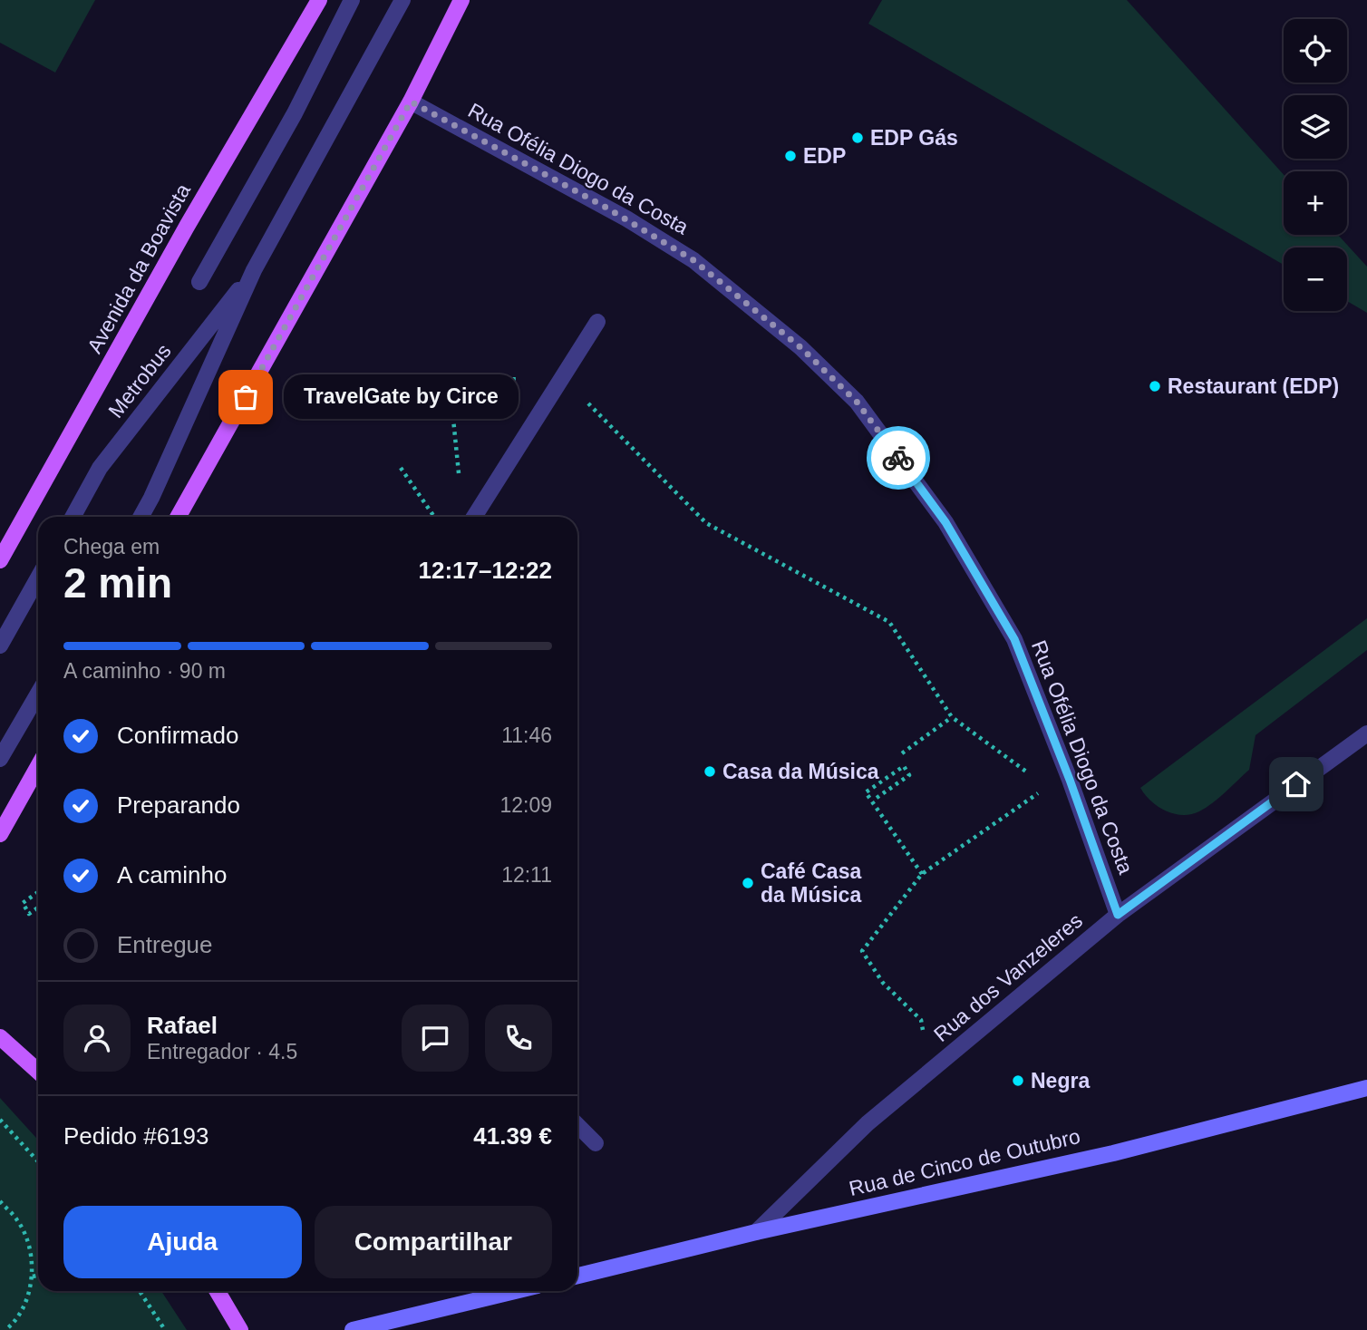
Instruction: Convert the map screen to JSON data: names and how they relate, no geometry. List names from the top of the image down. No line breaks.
{"streets":{"main road":["Avenida da Boavista","Rua de Cinco de Outubro"],"street":["Rua Ofélia Diogo da Costa","Metrobus","Rua dos Vanzeleres"]},"crossings":[["Rua Ofélia Diogo da Costa","Rua dos Vanzeleres"],["Rua dos Vanzeleres","Rua de Cinco de Outubro"]],"places":["EDP Gás","EDP","Restaurant (EDP)","TravelGate by Circe","Casa da Música","Café Casa da Música","Negra"],"page":{"map_buttons":["+","−"],"bubble":"TravelGate by Circe","heading":["2 min","Chega em","12:17–12:22"],"panel":["Rafael","Entregador · 4.5","Pedido #6193","41.39 €"],"bar":"A caminho · 90 m","list":[["Confirmado","11:46"],["Preparando","12:09"],["A caminho","12:11"],"Entregue"],"buttons":["Ajuda","Compartilhar"]}}
